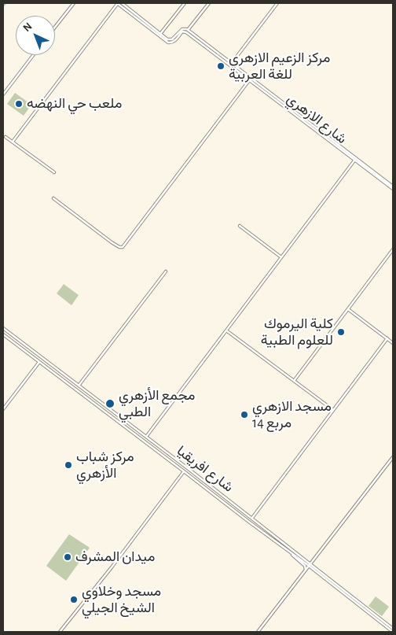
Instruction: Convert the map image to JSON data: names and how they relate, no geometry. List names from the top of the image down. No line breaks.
{"streets":{"street":["شارع الازهري","شارع افريقيا"]},"places":["مركز الزعيم الازهري للغة العربية","ملعب حي النهضه","كلية اليرموك للعلوم الطبية","مجمع الأزهري الطبي","مسجد الازهري مربع 14","مركز شباب الأزهري","ميدان المشرف","مسجد وخلاوي الشيخ الجيلي"],"north":"top left"}
